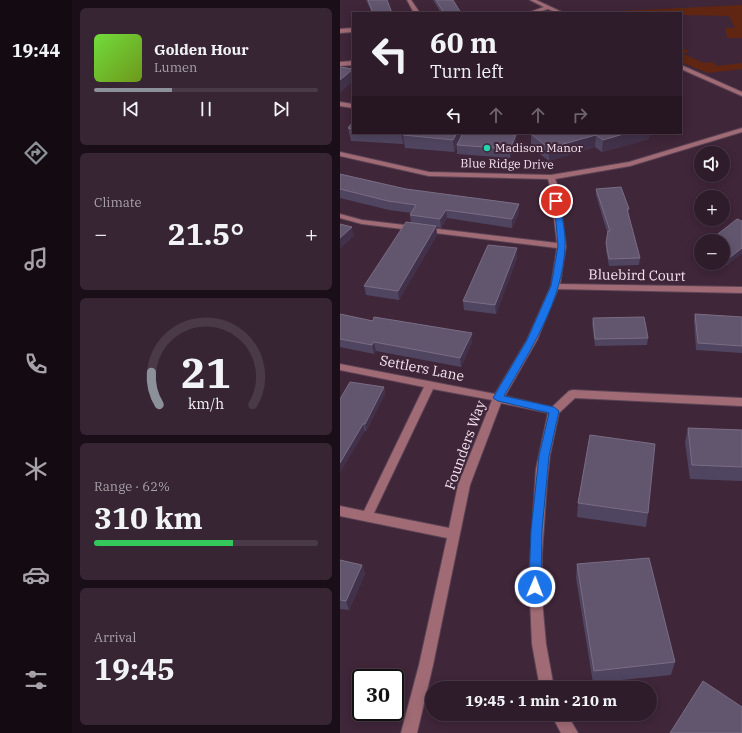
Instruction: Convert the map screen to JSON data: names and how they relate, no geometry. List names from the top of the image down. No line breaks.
{"streets":{"street":["Blue Ridge Drive","Bluebird Court","Settlers Lane","Founders Way"]},"crossings":[["Blue Ridge Drive","Founders Way"],["Bluebird Court","Founders Way"],["Settlers Lane","Founders Way"]],"places":["Madison Manor"],"page":{"tabs":"19:44","turn":["60 m","Turn left"],"song":["Golden Hour","Lumen"],"map_buttons":["+","−"],"tile":["Climate",["Range · 62%","310 km"],["Arrival","19:45"]],"heat":["−","21.5°","+"],"limit":"30","trip":"19:45 · 1 min · 210 m","gauge":["21","km/h"]}}
